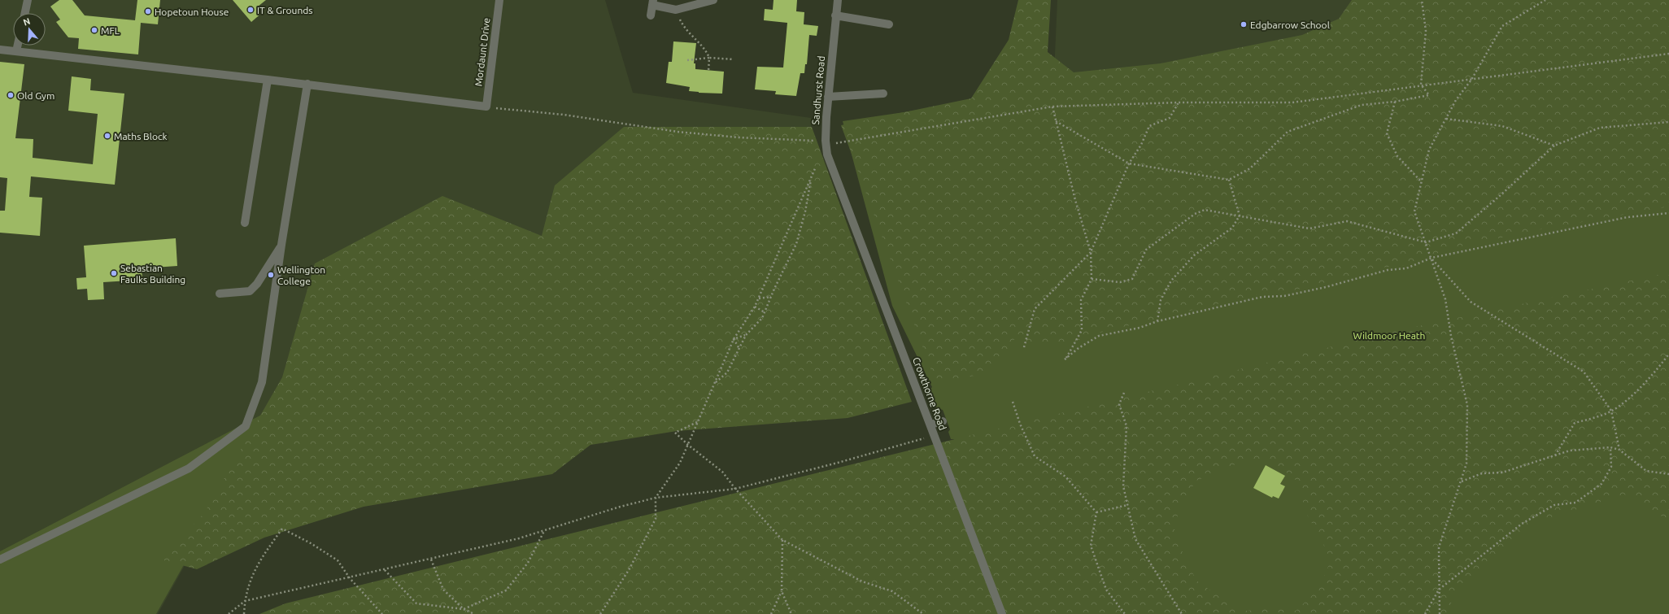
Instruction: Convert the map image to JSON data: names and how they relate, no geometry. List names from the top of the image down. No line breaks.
{"streets":{"street":["Mordaunt Drive","Sandhurst Road","Crowthorne Road"]},"crossings":[["Sandhurst Road","Crowthorne Road"]],"parks":["Wildmoor Heath"],"places":["IT & Grounds","Hopetoun House","Edgbarrow School","MFL","Old Gym","Maths Block","Sebastian Faulks Building","Wellington College"],"north":"top"}
